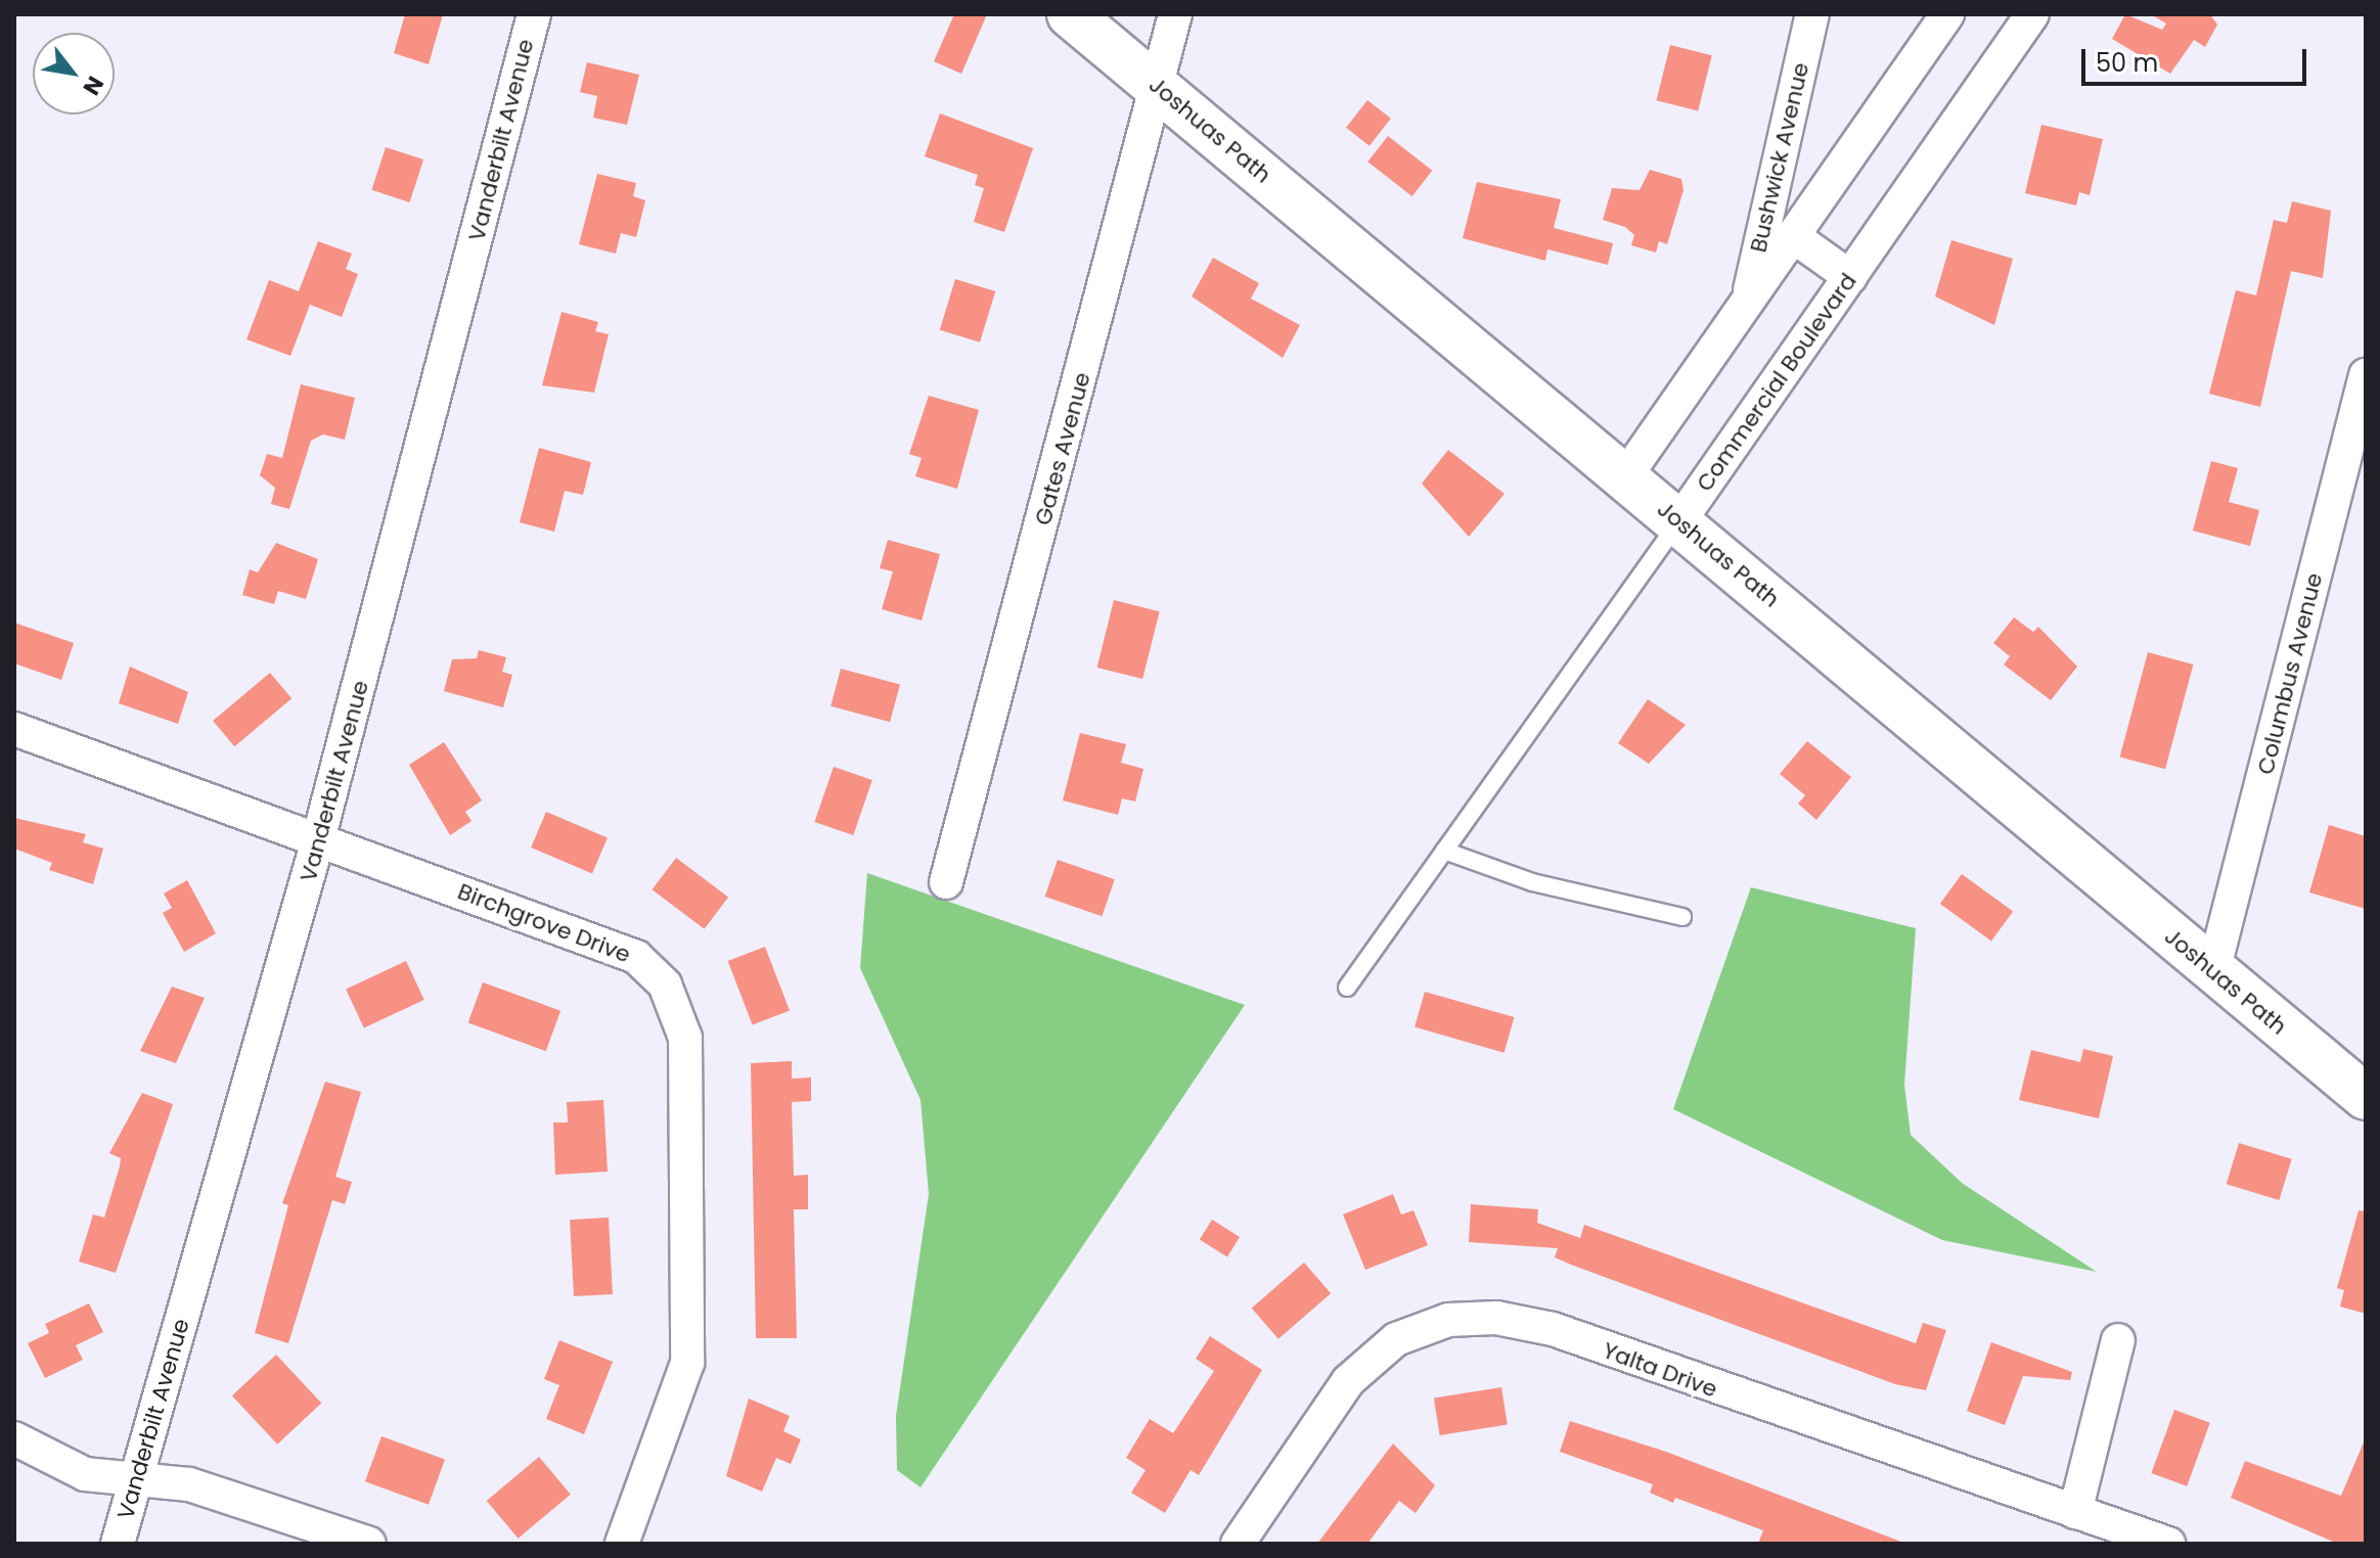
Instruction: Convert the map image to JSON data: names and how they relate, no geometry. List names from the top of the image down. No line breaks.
{"streets":{"main road":["Joshuas Path"],"street":["Vanderbilt Avenue","Bushwick Avenue","Commercial Boulevard","Gates Avenue","Columbus Avenue","Birchgrove Drive","Yalta Drive"]},"crossings":[["Joshuas Path","Commercial Boulevard"],["Joshuas Path","Gates Avenue"],["Joshuas Path","Columbus Avenue"],["Vanderbilt Avenue","Birchgrove Drive"]],"scale_bar":"50 m","north":"bottom right"}
